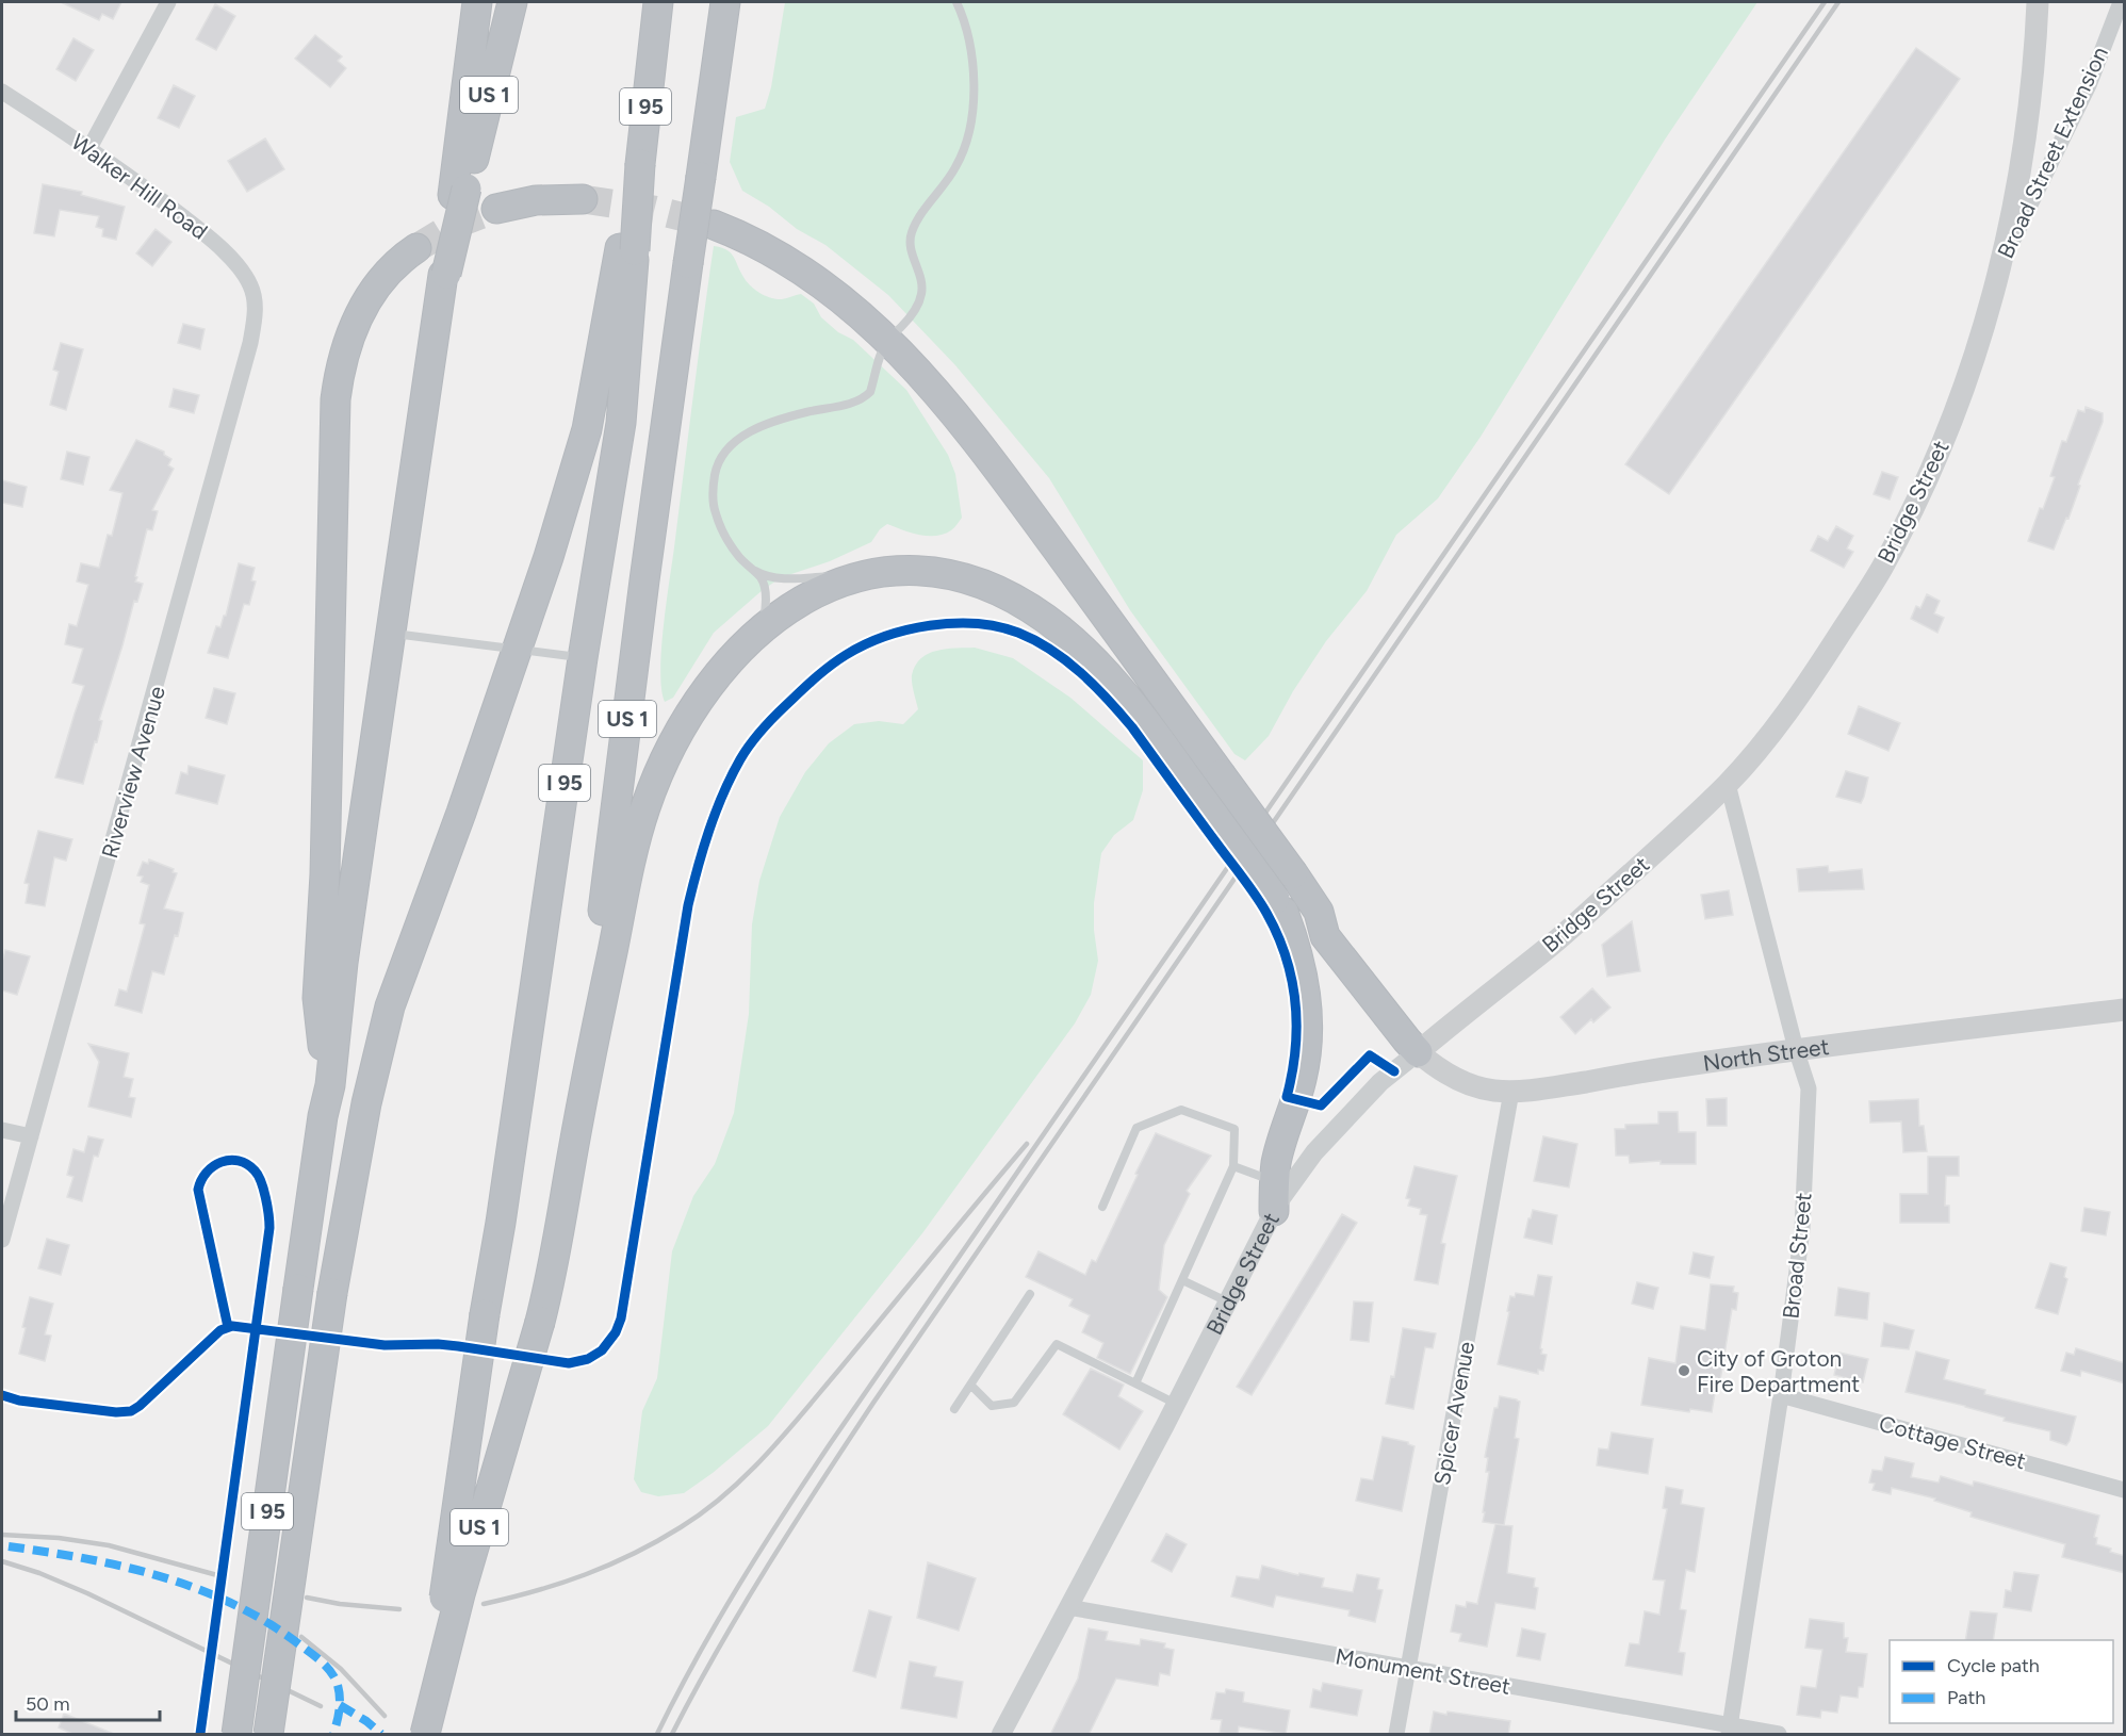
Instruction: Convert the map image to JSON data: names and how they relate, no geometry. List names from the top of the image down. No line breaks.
{"streets":{"highway":["US 1","I 95"],"main road":["Bridge Street","North Street"],"street":["Broad Street Extension","Walker Hill Road","Riverview Avenue","Broad Street","Spicer Avenue","Cottage Street","Monument Street"]},"crossings":[["US 1","I 95"],["Broad Street Extension","Bridge Street"],["Walker Hill Road","Riverview Avenue"],["Bridge Street","North Street"],["Bridge Street","Broad Street"],["Bridge Street","Monument Street"],["North Street","Broad Street"],["North Street","Spicer Avenue"],["Broad Street","Cottage Street"],["Broad Street","Monument Street"],["Spicer Avenue","Monument Street"]],"places":["City of Groton Fire Department"],"legend":["Cycle path","Path"],"scale_bar":"50 m"}
